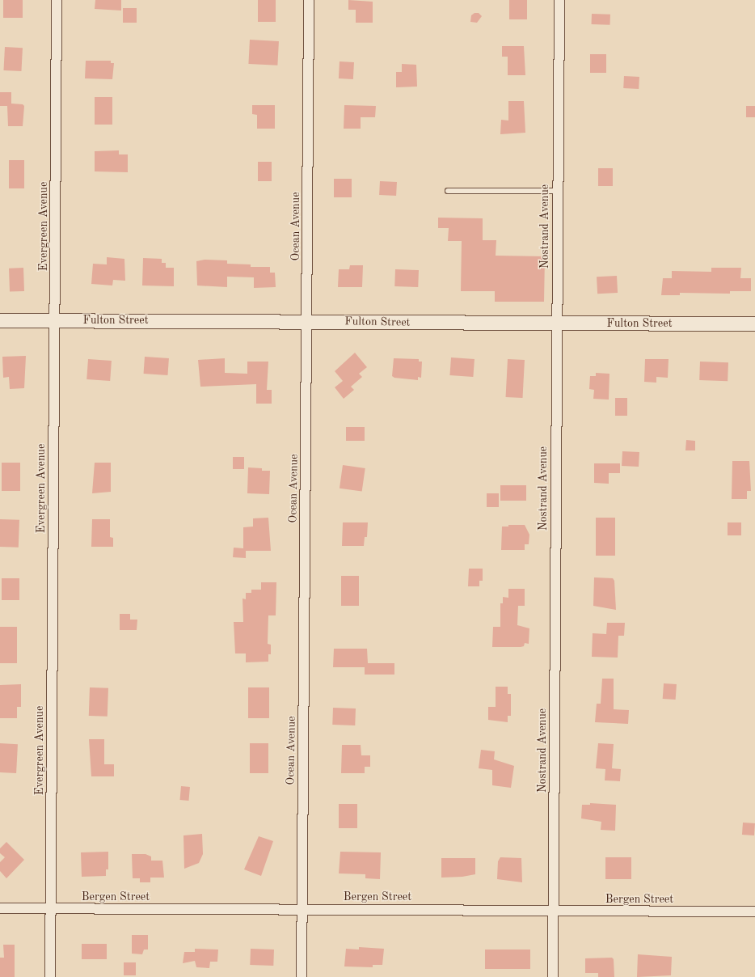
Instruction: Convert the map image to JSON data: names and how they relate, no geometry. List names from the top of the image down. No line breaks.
{"streets":{"street":["Evergreen Avenue","Ocean Avenue","Nostrand Avenue","Fulton Street","Bergen Street"]},"crossings":[["Evergreen Avenue","Fulton Street"],["Evergreen Avenue","Bergen Street"],["Ocean Avenue","Fulton Street"],["Ocean Avenue","Bergen Street"],["Nostrand Avenue","Fulton Street"],["Nostrand Avenue","Bergen Street"]]}
